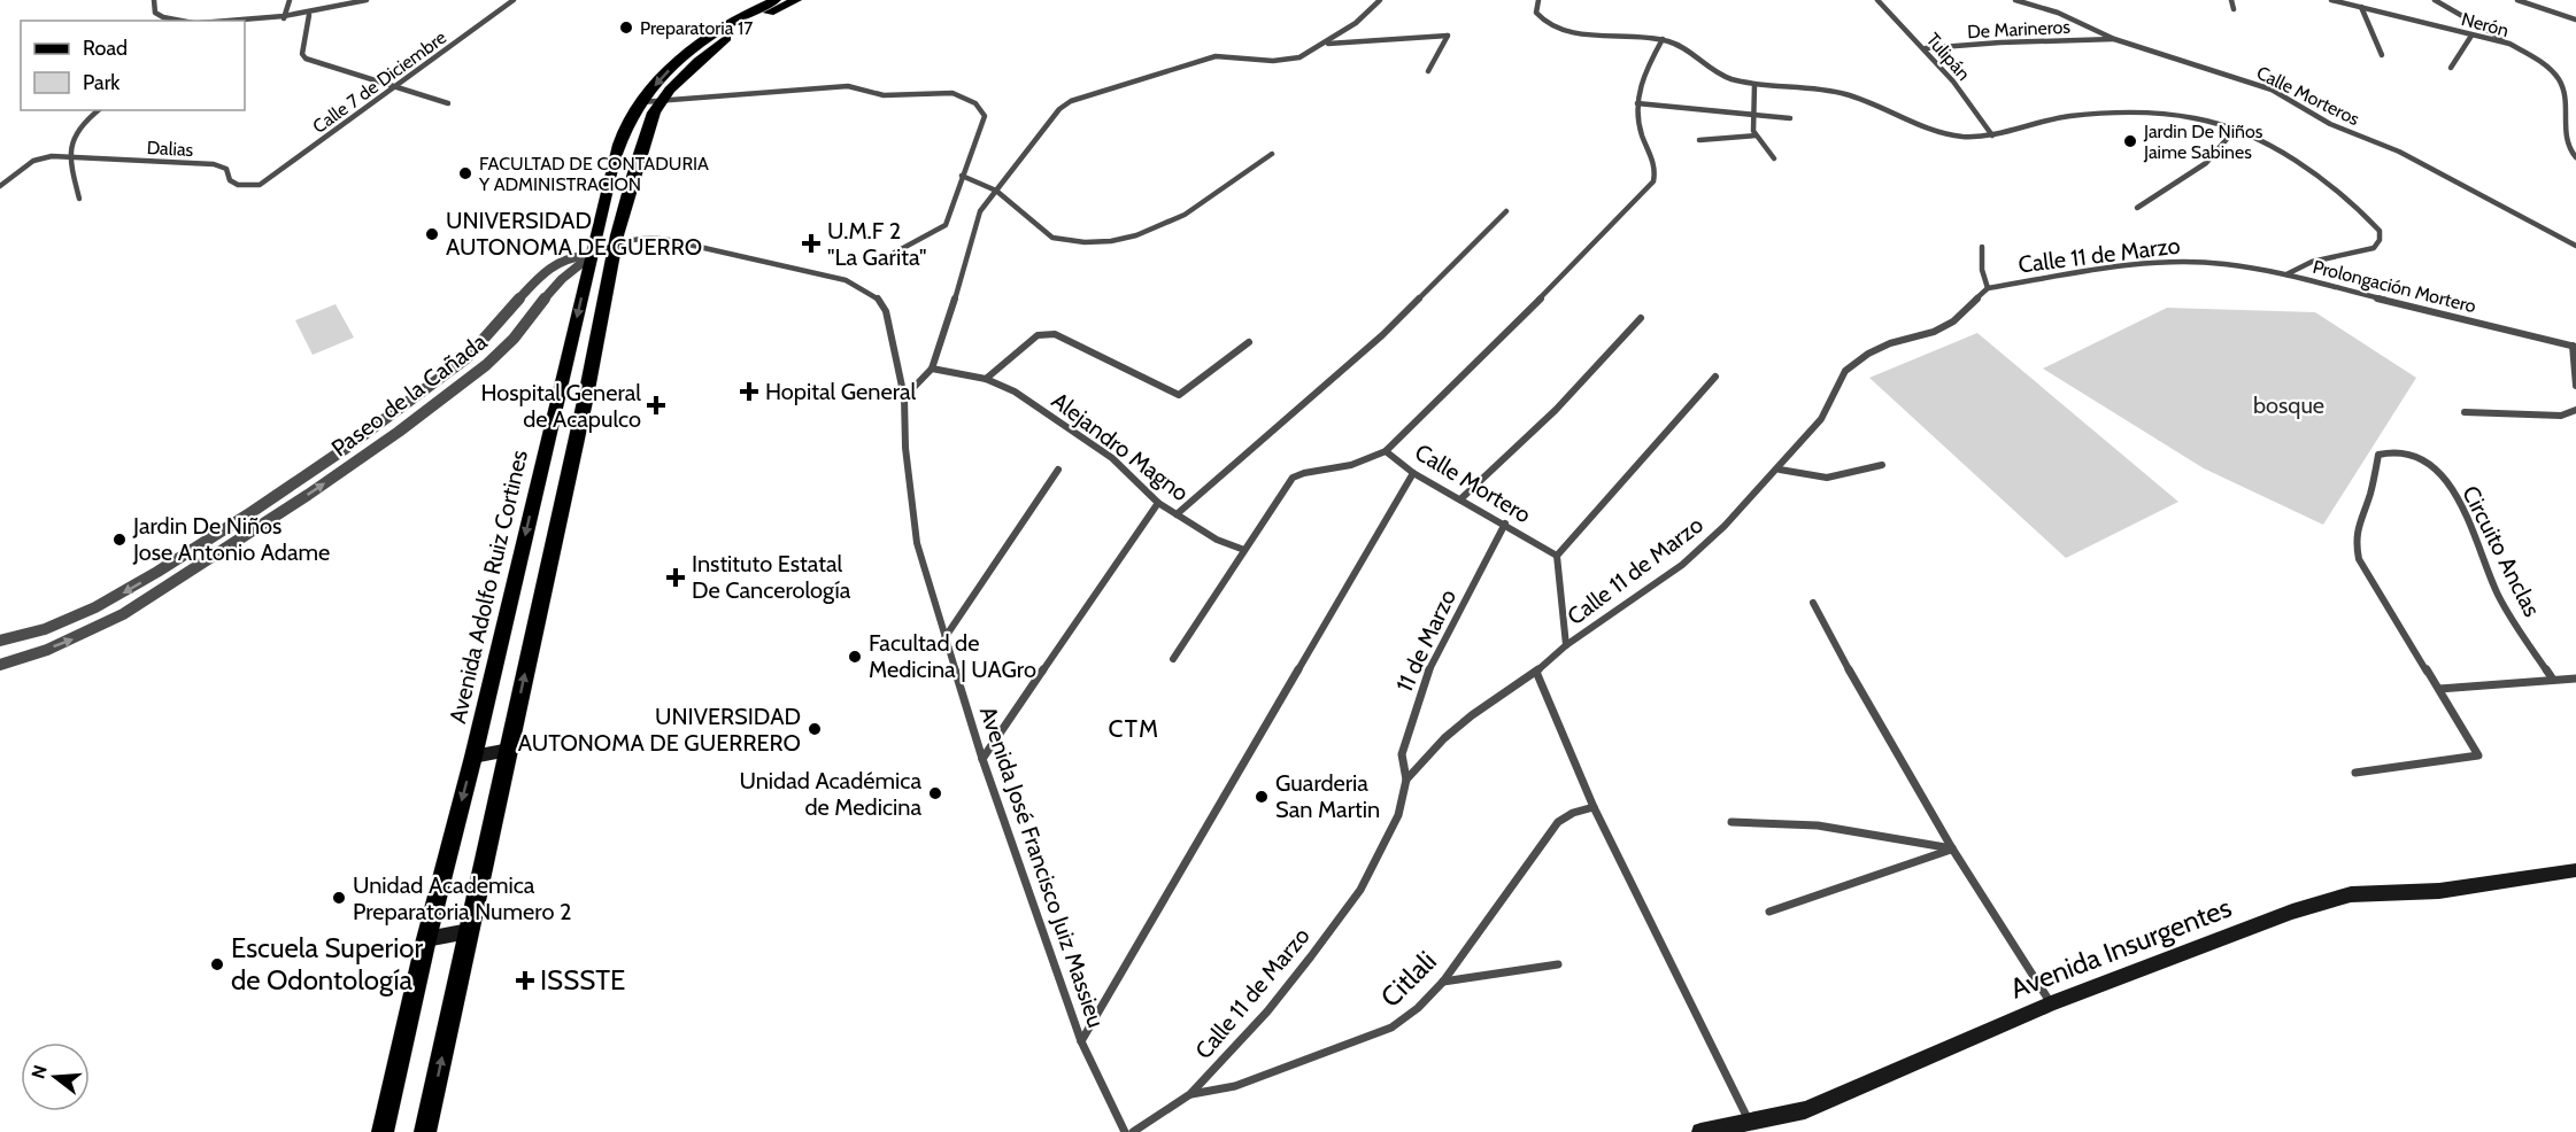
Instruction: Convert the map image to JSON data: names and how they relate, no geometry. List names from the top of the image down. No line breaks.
{"streets":{"main road":["Avenida Adolfo Ruiz Cortines","Avenida Insurgentes"],"street":["Nerón","De Marineros","Tulipán","Calle 7 de Diciembre","Calle Morteros","Dalias","Calle 11 de Marzo","Prolongación Mortero","Paseo de la Cañada","Alejandro Magno","Calle Mortero","Circuito Anclas","11 de Marzo","Avenida José Francisco Juiz Massieu","Citlali"]},"crossings":[["De Marineros","Tulipán"],["De Marineros","Calle Morteros"],["Tulipán","Prolongación Mortero"],["Calle 7 de Diciembre","Dalias"],["Calle 11 de Marzo","Prolongación Mortero"],["Calle 11 de Marzo","11 de Marzo"],["Calle 11 de Marzo","Citlali"],["Paseo de la Cañada","Avenida Adolfo Ruiz Cortines"],["Paseo de la Cañada","Avenida José Francisco Juiz Massieu"],["Alejandro Magno","Calle Mortero"],["Calle Mortero","11 de Marzo"],["Avenida Adolfo Ruiz Cortines","Avenida José Francisco Juiz Massieu"]],"districts":["CTM"],"parks":["bosque"],"places":{"other":["Preparatoria 17","Jardin De Niños Jaime Sabines","FACULTAD DE CONTADURIA Y ADMINISTRACION","UNIVERSIDAD AUTONOMA DE GUERRO","Jardin De Niños Jose Antonio Adame","Facultad de Medicina | UAGro","UNIVERSIDAD AUTONOMA DE GUERRERO","Unidad Académica de Medicina","Guarderia San Martin","Unidad Academica Preparatoria Numero 2","Escuela Superior de Odontología"],"health":["U.M.F 2 \"La Garita\"","Hopital General","Hospital General de Acapulco","Instituto Estatal De Cancerología","ISSSTE"]},"legend":["Road","Park"],"north":"left"}
